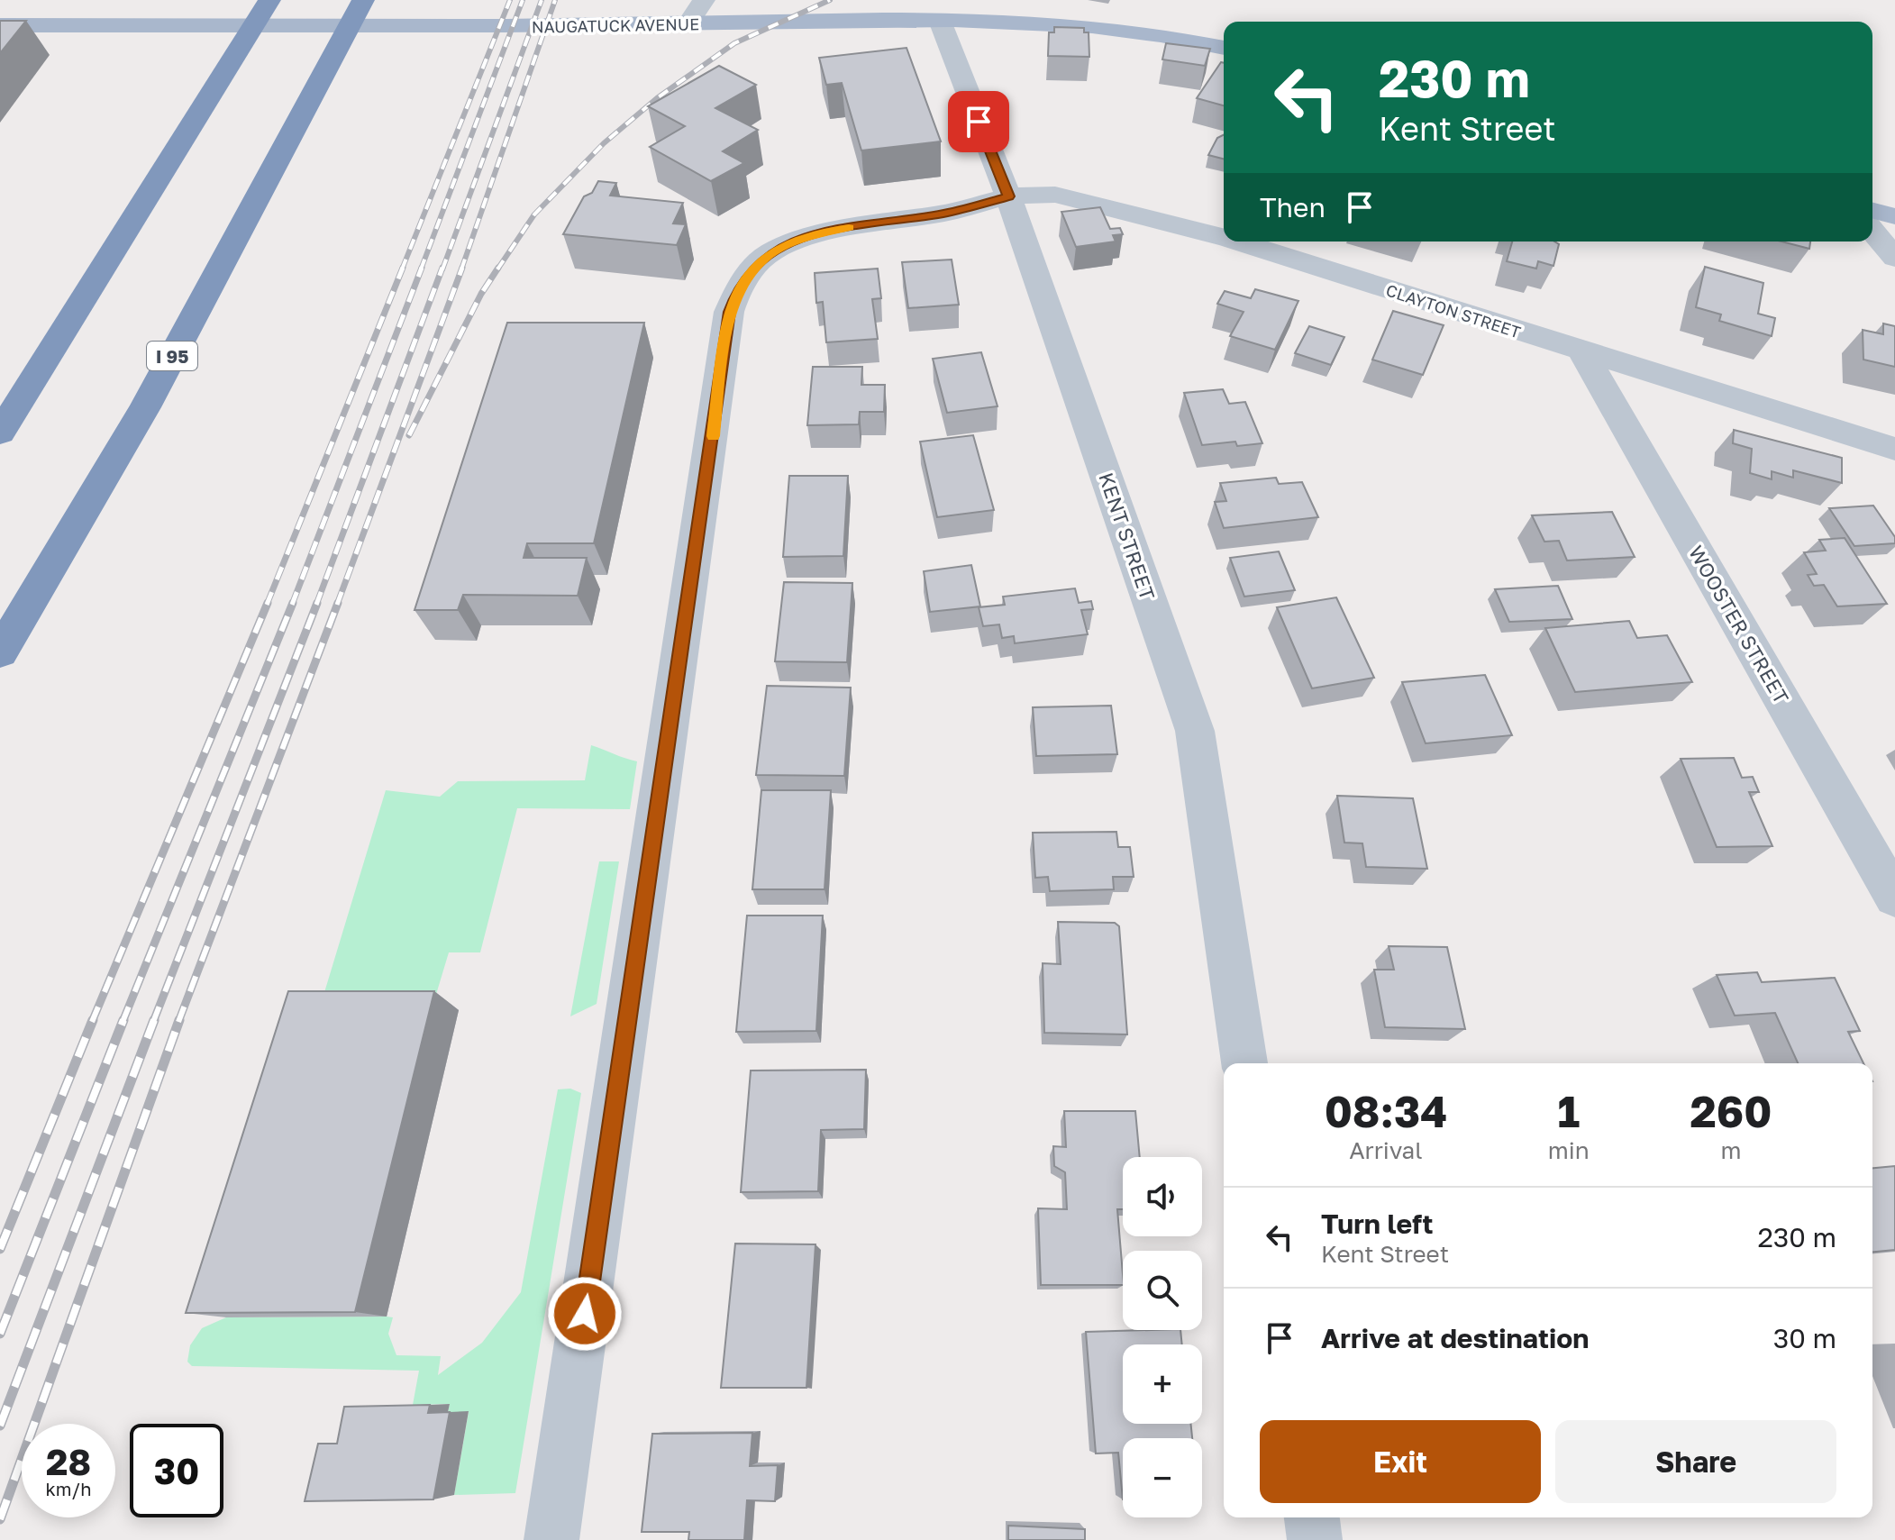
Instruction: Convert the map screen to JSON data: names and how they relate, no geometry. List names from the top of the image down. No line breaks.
{"streets":{"highway":["I 95"],"main road":["NAUGATUCK AVENUE"],"street":["CLAYTON STREET","KENT STREET","WOOSTER STREET"]},"crossings":[["NAUGATUCK AVENUE","KENT STREET"],["CLAYTON STREET","KENT STREET"],["CLAYTON STREET","WOOSTER STREET"]],"page":{"turn":["230 m","Kent Street"],"then":"Then","eta":["08:34","Arrival","1","min","260","m"],"map_buttons":["+","−"],"list":[{"name":"Turn left","note":"Kent Street","value":"230 m"},{"name":"Arrive at destination","value":"30 m"}],"buttons":["Exit","Share"],"speed":"28 km/h","limit":"30"}}
